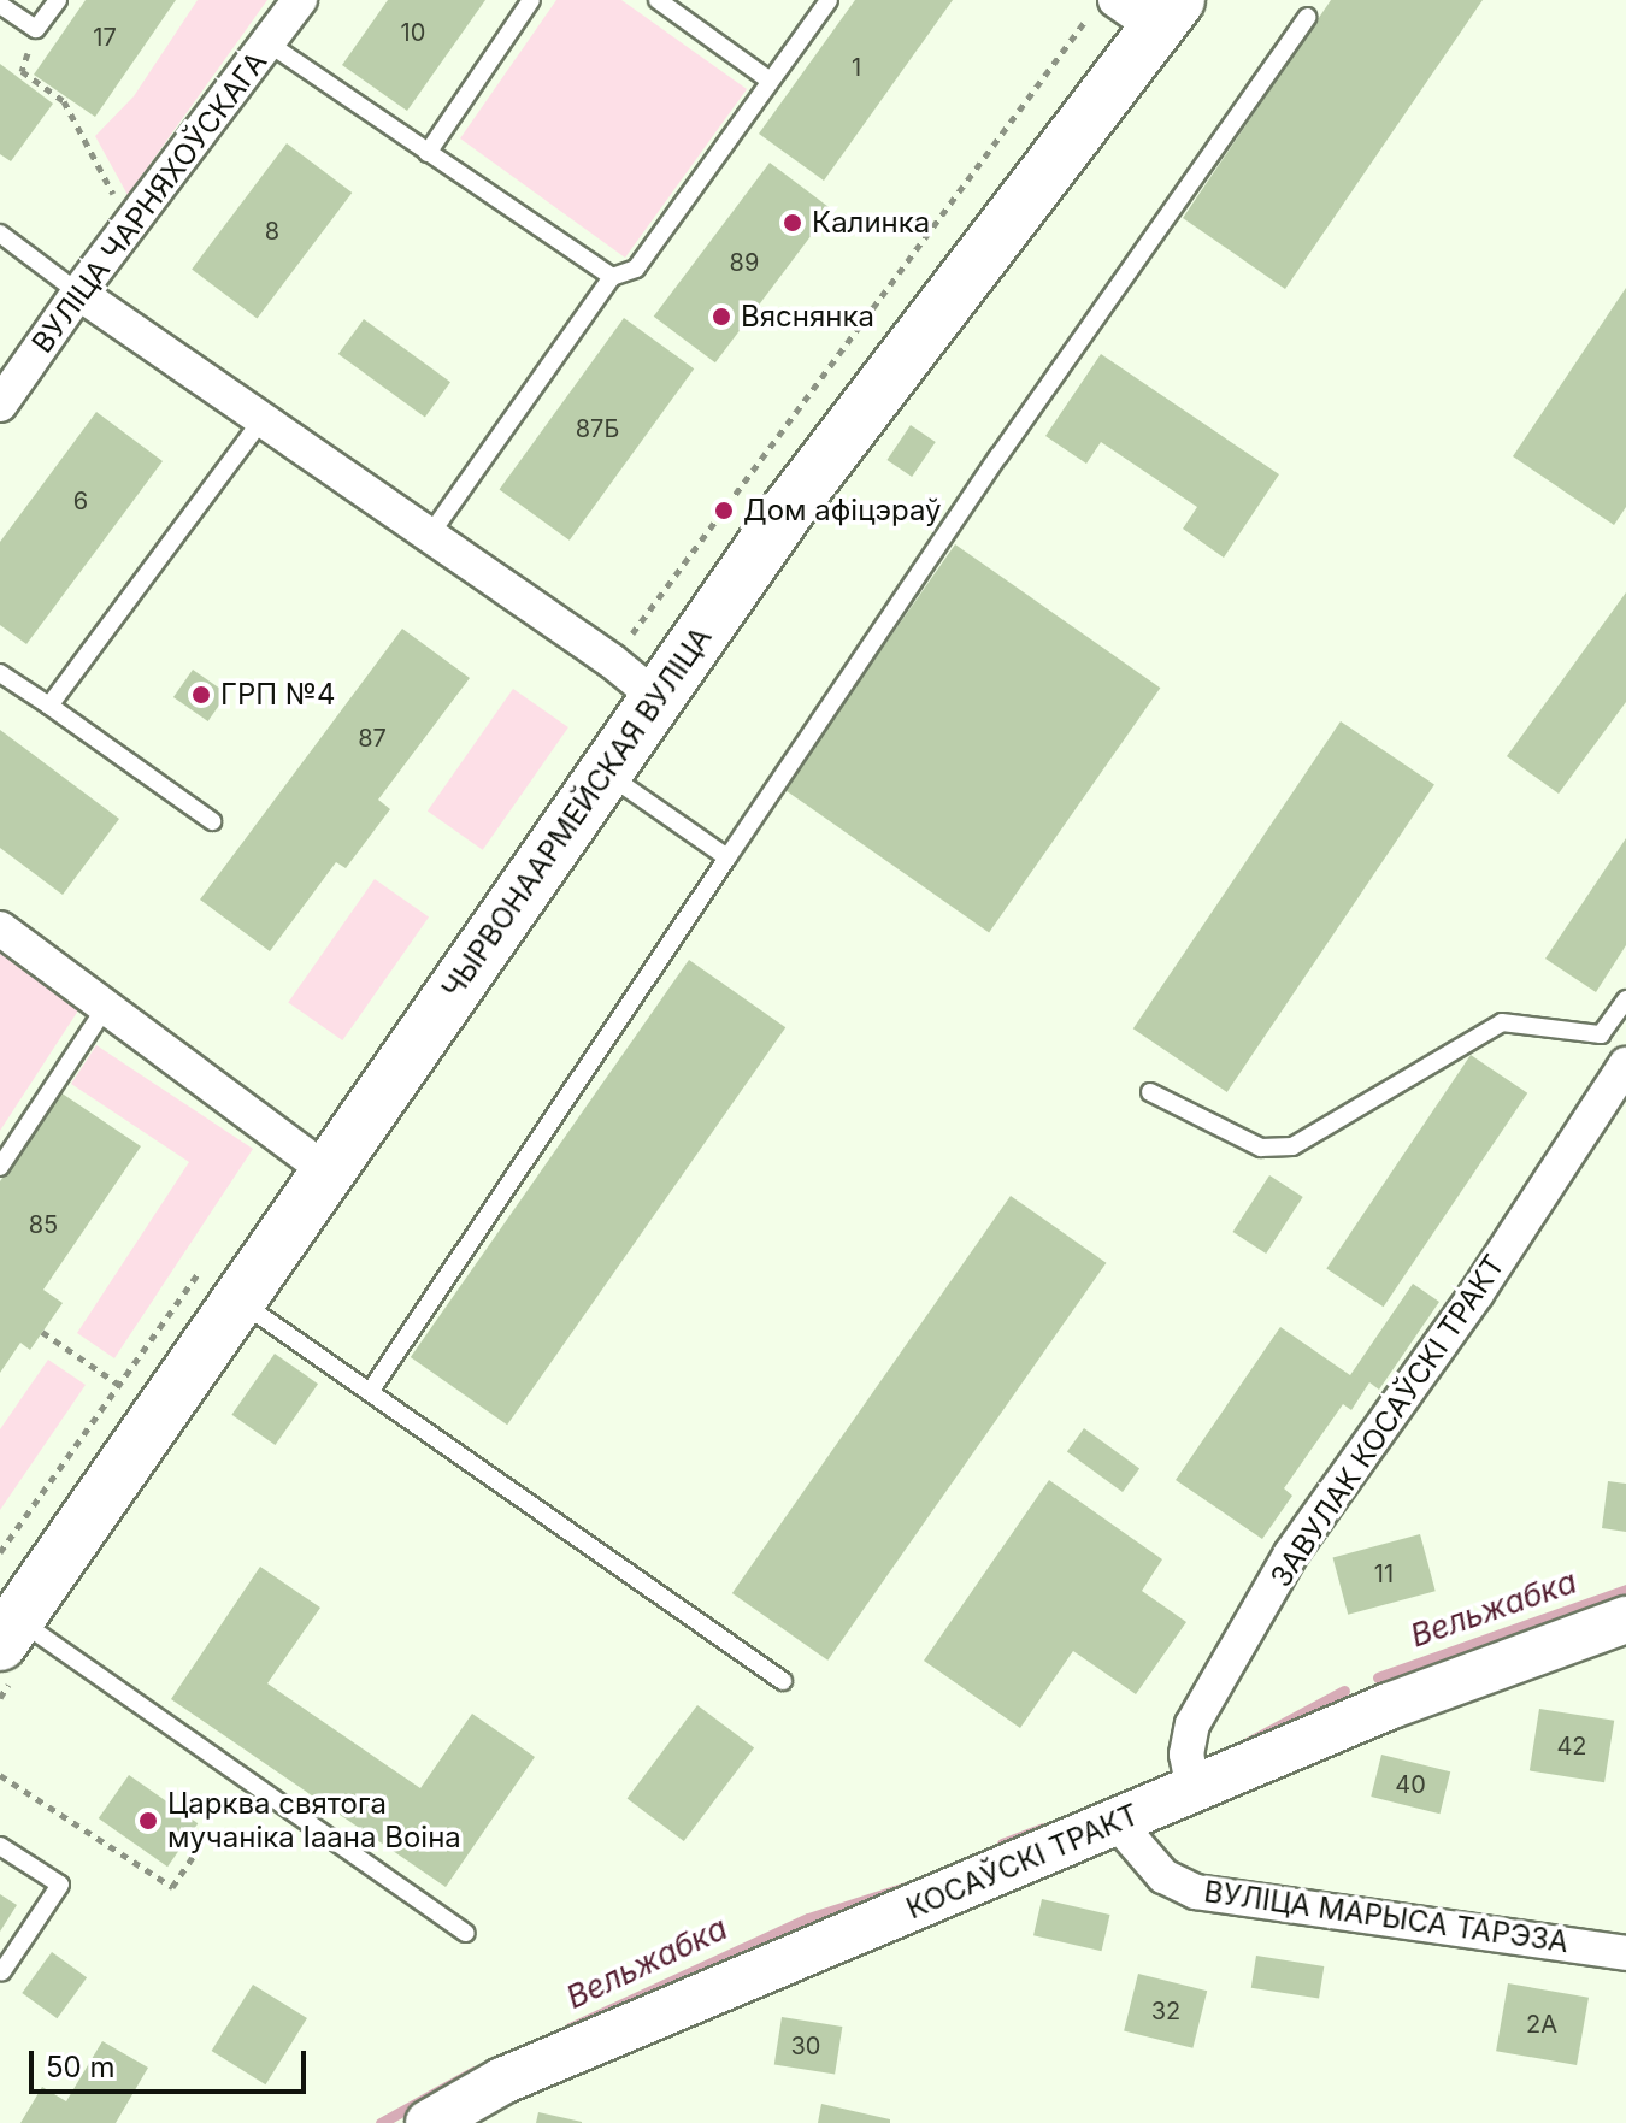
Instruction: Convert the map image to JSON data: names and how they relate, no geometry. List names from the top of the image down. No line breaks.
{"streets":{"highway":["ЧЫРВОНААРМЕЙСКАЯ ВУЛІЦА"],"main road":["КОСАЎСКІ ТРАКТ"],"street":["ВУЛІЦА ЧАРНЯХОЎСКАГА","ЗАВУЛАК КОСАЎСКІ ТРАКТ","ВУЛІЦА МАРЫСА ТАРЭЗА"]},"crossings":[["ЗАВУЛАК КОСАЎСКІ ТРАКТ","КОСАЎСКІ ТРАКТ"],["КОСАЎСКІ ТРАКТ","ВУЛІЦА МАРЫСА ТАРЭЗА"]],"water":["Вельжабка"],"places":["Калинка","Вяснянка","Дом афіцэраў","ГРП №4","Царква святога мучаніка Іаана Воіна"],"house_numbers":["10","17","1","8","89","87Б","6","87","85","11","42","40","32","2А","30"],"scale_bar":"50 m"}
